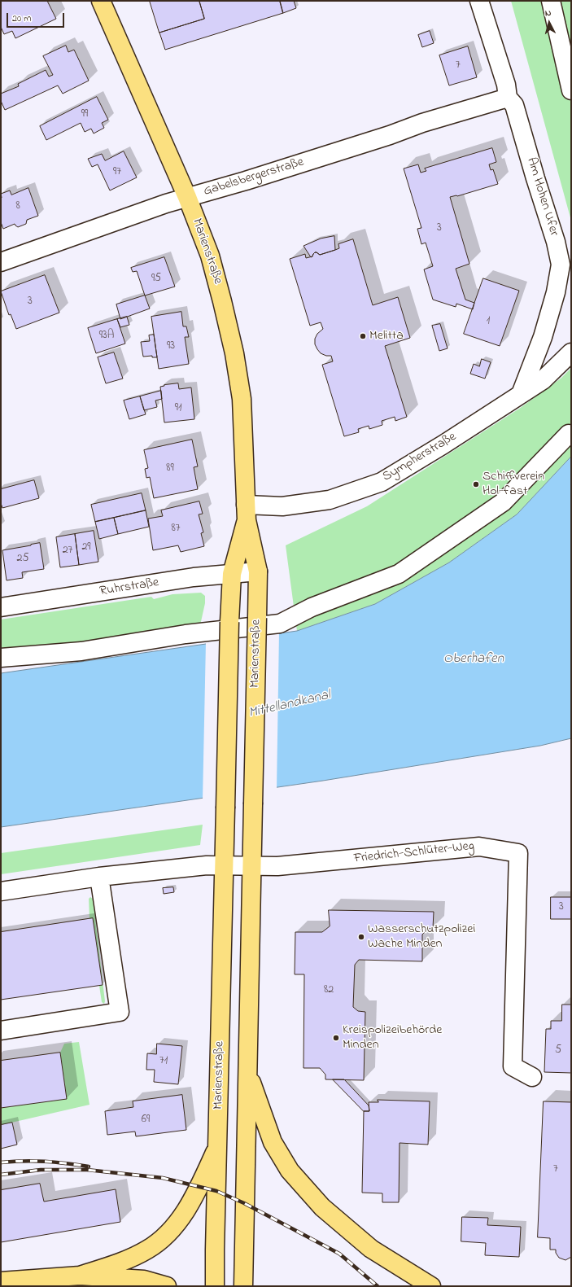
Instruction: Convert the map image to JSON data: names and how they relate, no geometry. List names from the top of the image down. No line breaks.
{"streets":{"main road":["Marienstraße"],"street":["Gabelsbergerstraße","Am Hohen Ufer","Sympherstraße","Ruhrstraße","Friedrich-Schlüter-Weg"]},"crossings":[["Gabelsbergerstraße","Am Hohen Ufer"],["Gabelsbergerstraße","Marienstraße"],["Am Hohen Ufer","Sympherstraße"],["Marienstraße","Sympherstraße"],["Marienstraße","Ruhrstraße"],["Marienstraße","Friedrich-Schlüter-Weg"]],"water":["Oberhafen","Mittellandkanal"],"places":["Melitta","Schiffverein Hol-fast","Wasserschutzpolizei Wache Minden","Kreispolizeibehörde Minden"],"house_numbers":["7","99","97","8","3","95","3","1","93A","93","91","89","87","29","27","25","3","82","5","71","69","7"],"scale_bar":"20 m","north":"top"}
